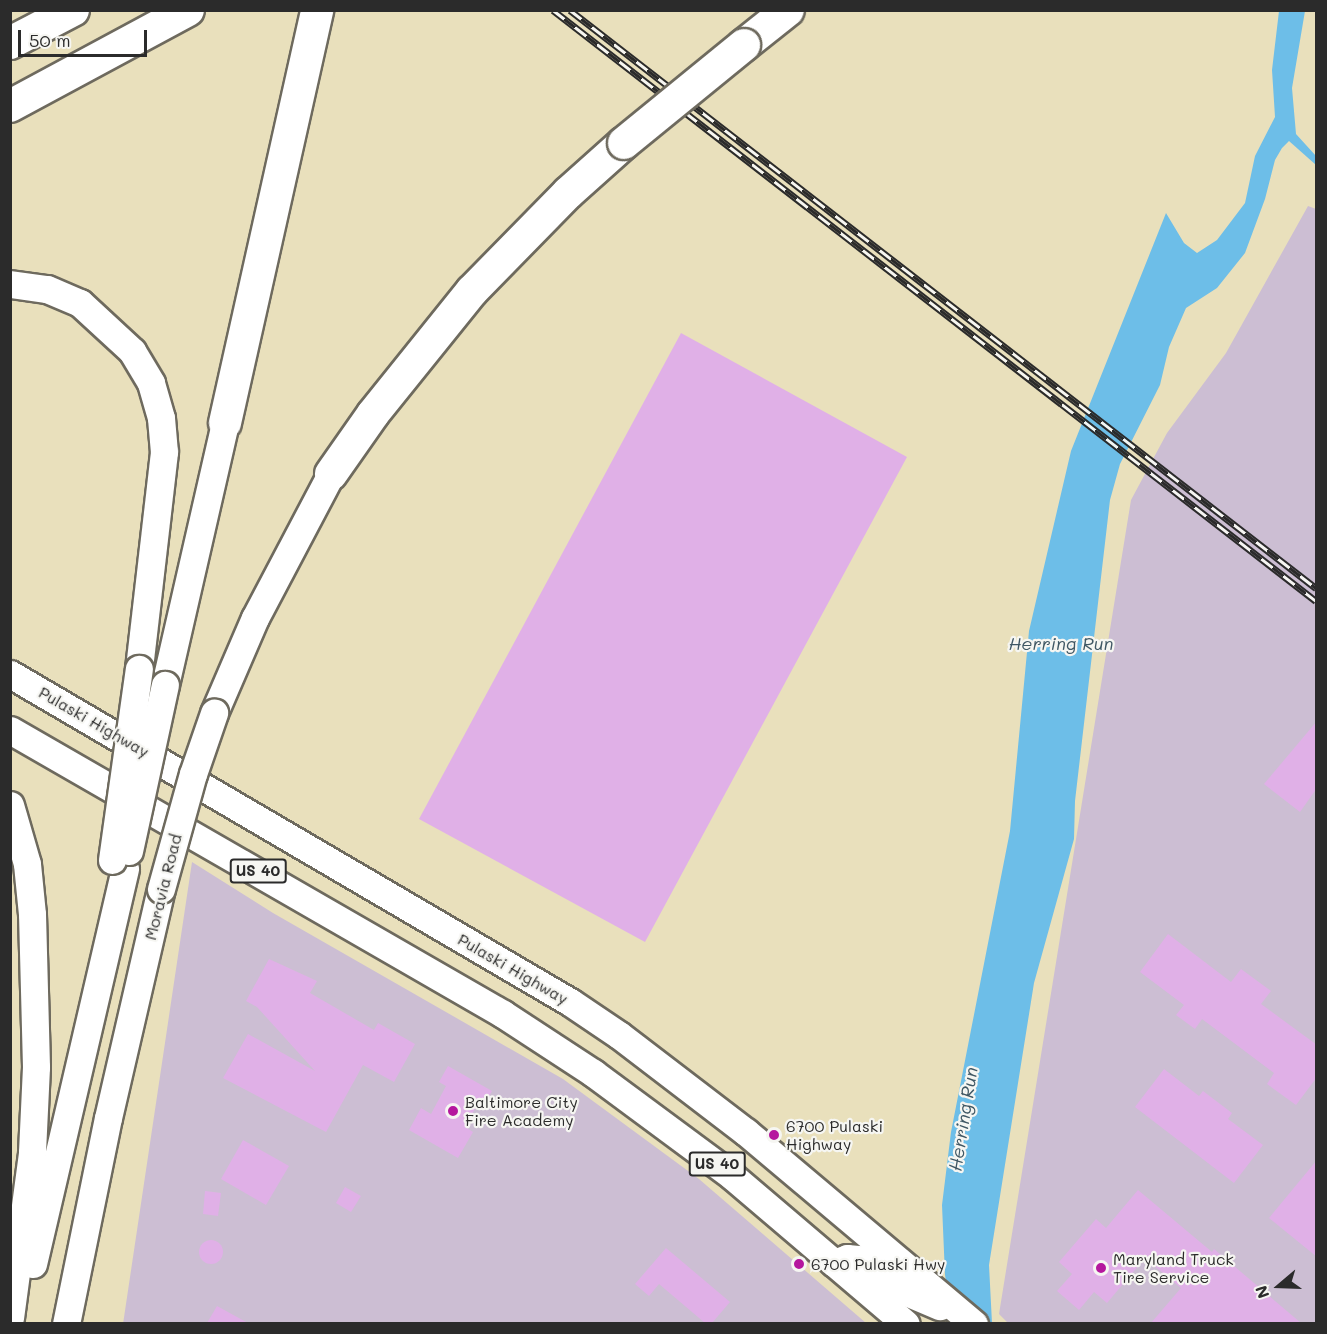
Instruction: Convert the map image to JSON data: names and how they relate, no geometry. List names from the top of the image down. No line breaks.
{"streets":{"main road":["Pulaski Highway","US 40","Moravia Road"]},"water":["Herring Run"],"places":["Baltimore City Fire Academy","6700 Pulaski Highway","6700 Pulaski Hwy","Maryland Truck Tire Service"],"scale_bar":"50 m","north":"left"}
